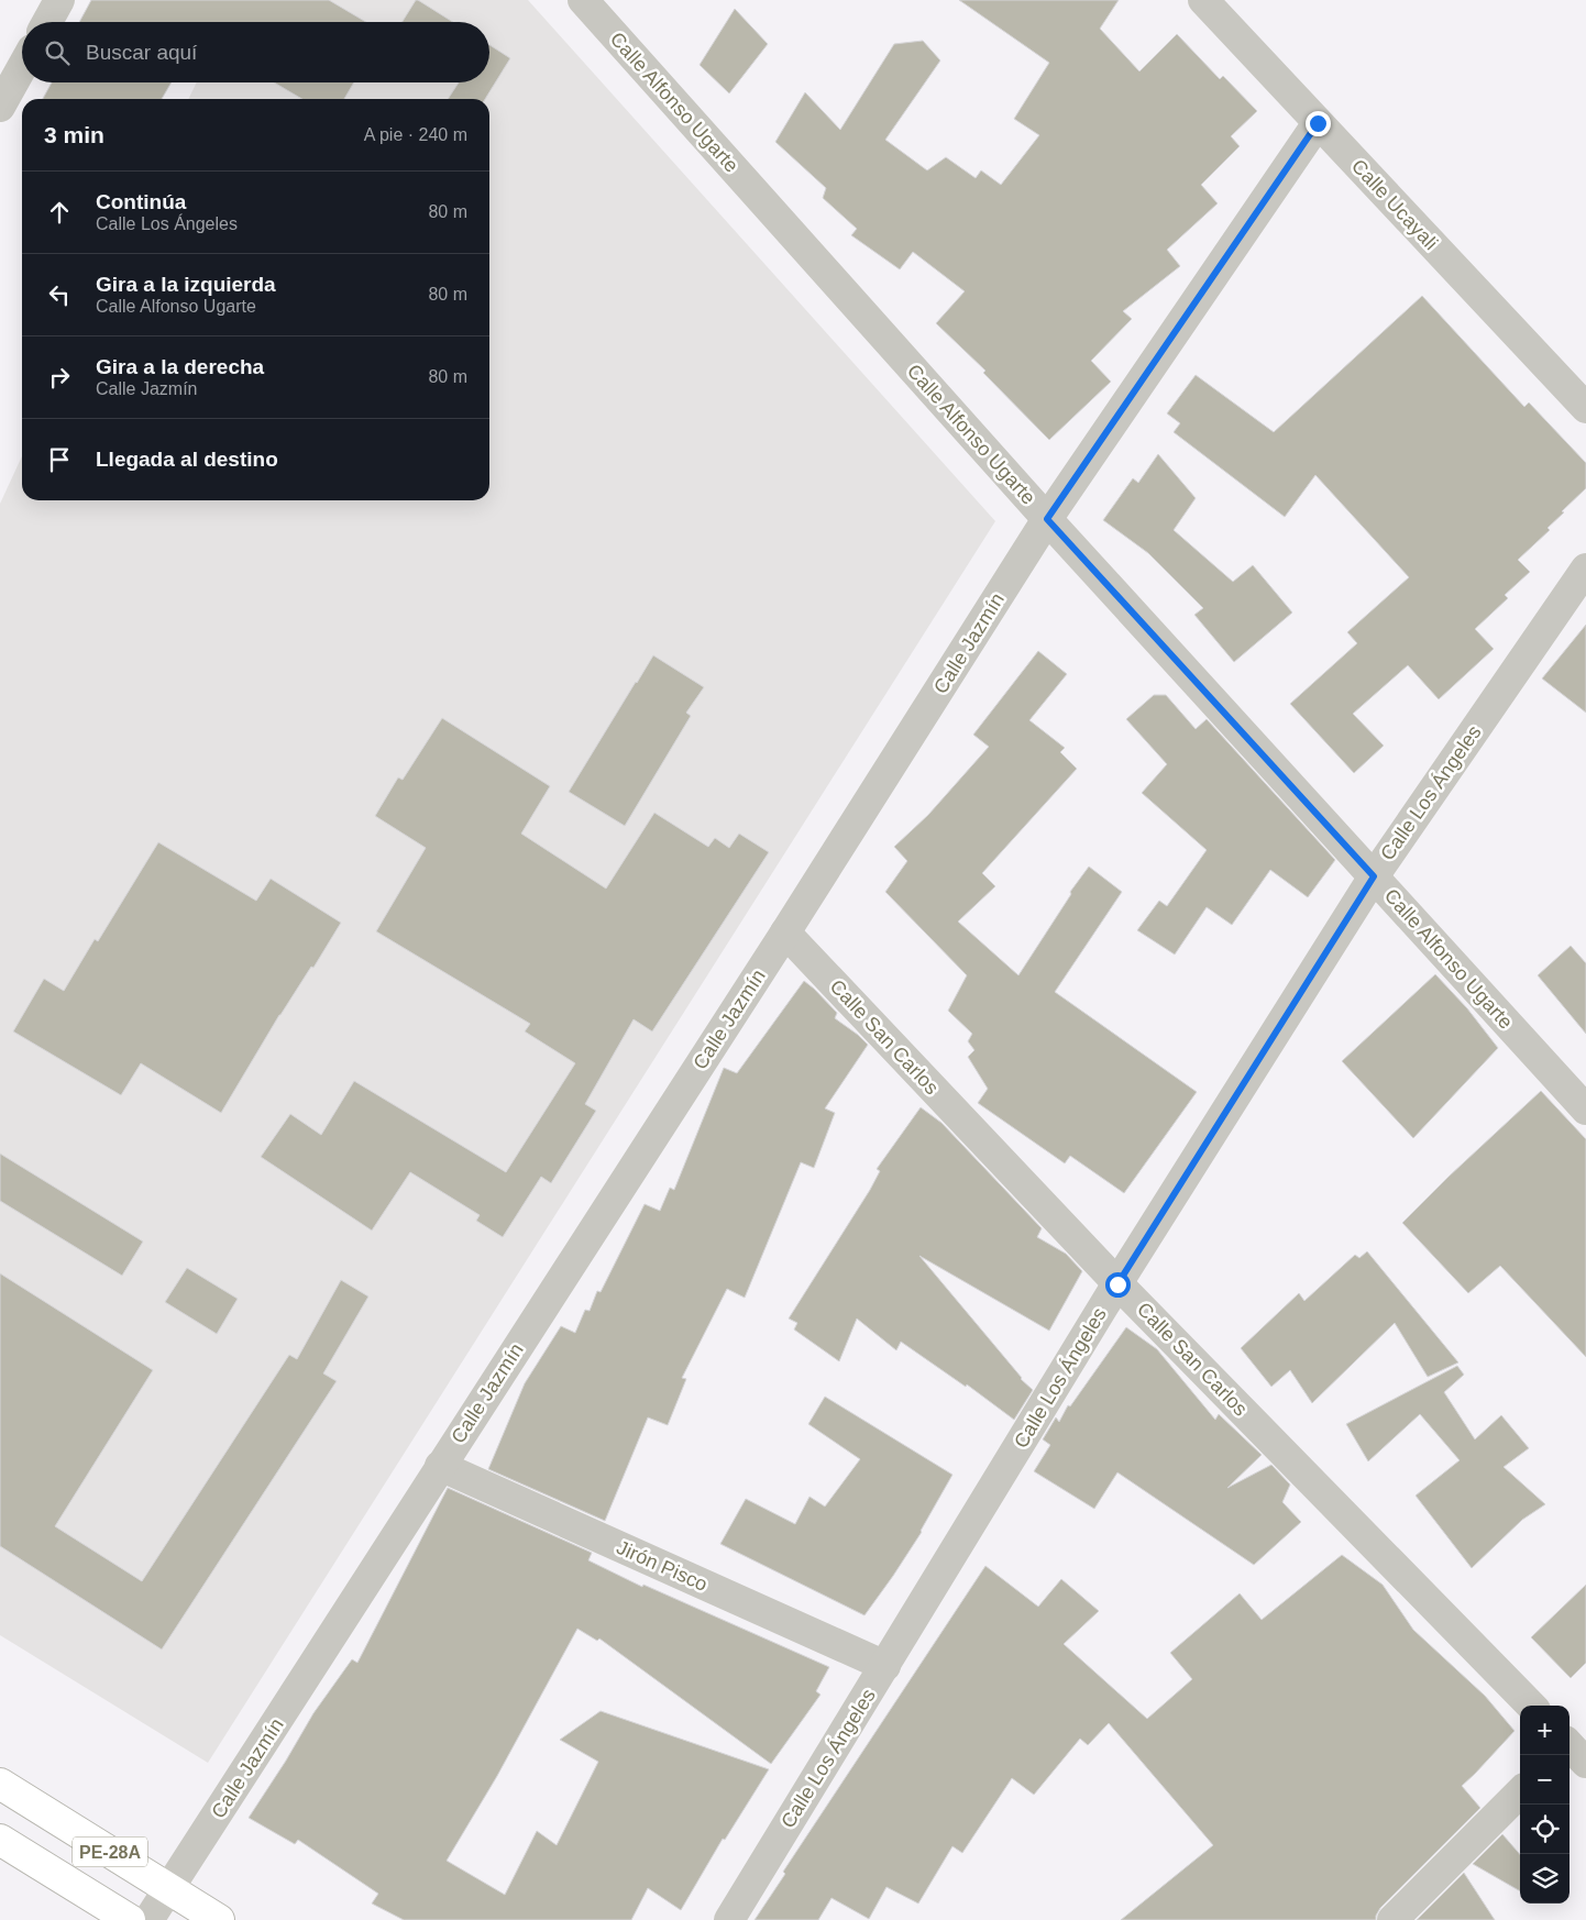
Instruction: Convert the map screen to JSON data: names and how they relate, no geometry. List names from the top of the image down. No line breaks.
{"streets":{"highway":["PE-28A"],"street":["Calle Alfonso Ugarte","Calle Ucayali","Calle Jazmín","Calle Los Ángeles","Calle San Carlos","Jirón Pisco"]},"crossings":[["Calle Alfonso Ugarte","Calle Jazmín"],["Calle Alfonso Ugarte","Calle Los Ángeles"],["Calle Ucayali","Calle Jazmín"],["Calle Jazmín","Calle San Carlos"],["Calle Jazmín","Jirón Pisco"],["Calle Jazmín","PE-28A"],["Calle Los Ángeles","Calle San Carlos"],["Calle Los Ángeles","Jirón Pisco"]],"page":{"search":"Buscar aquí","heading":["3 min","A pie · 240 m"],"list":[["Continúa","Calle Los Ángeles","80 m"],["Gira a la izquierda","Calle Alfonso Ugarte","80 m"],["Gira a la derecha","Calle Jazmín","80 m"],"Llegada al destino"],"map_buttons":["+","−"]}}
